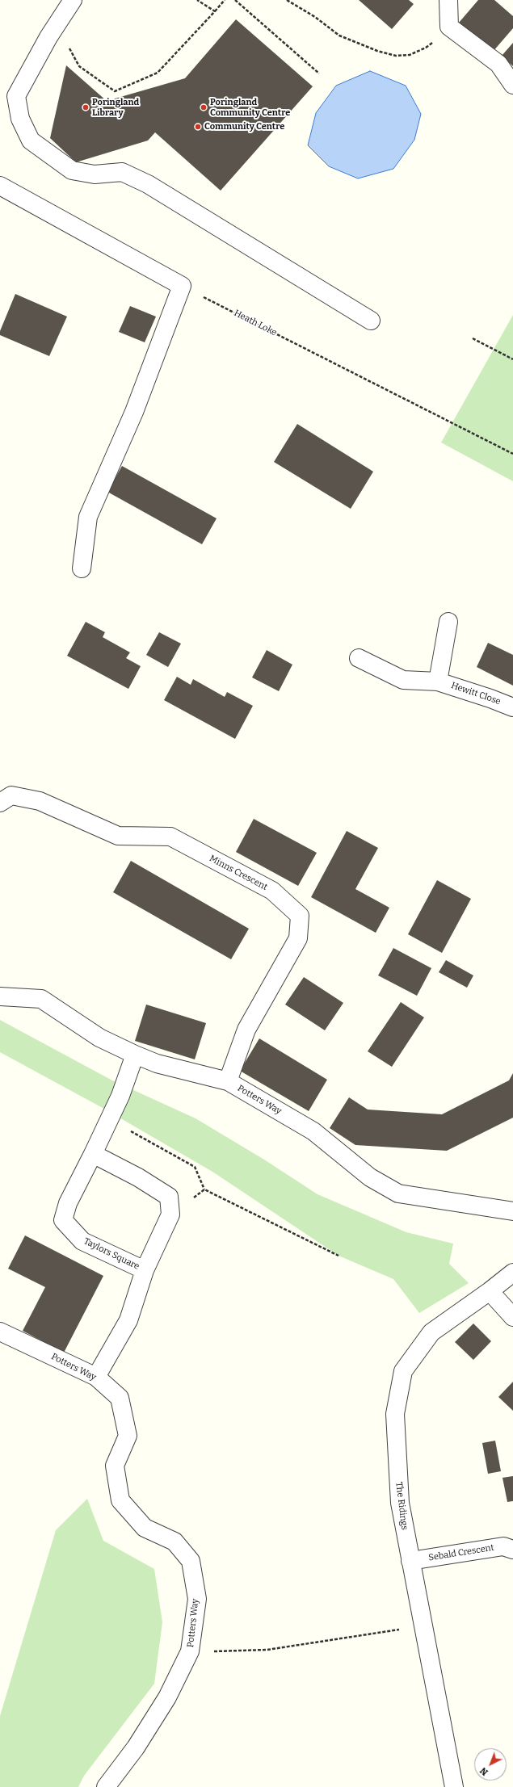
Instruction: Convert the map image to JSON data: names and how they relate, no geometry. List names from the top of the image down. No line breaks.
{"streets":{"street":["Hewitt Close","Minns Crescent","Potters Way","Taylors Square","The Ridings","Sebald Crescent"],"path":["Heath Loke"]},"crossings":[["Minns Crescent","Potters Way"],["Potters Way","Taylors Square"],["The Ridings","Sebald Crescent"]],"places":["Poringland Library","Poringland Community Centre","Community Centre"],"north":"bottom left"}
